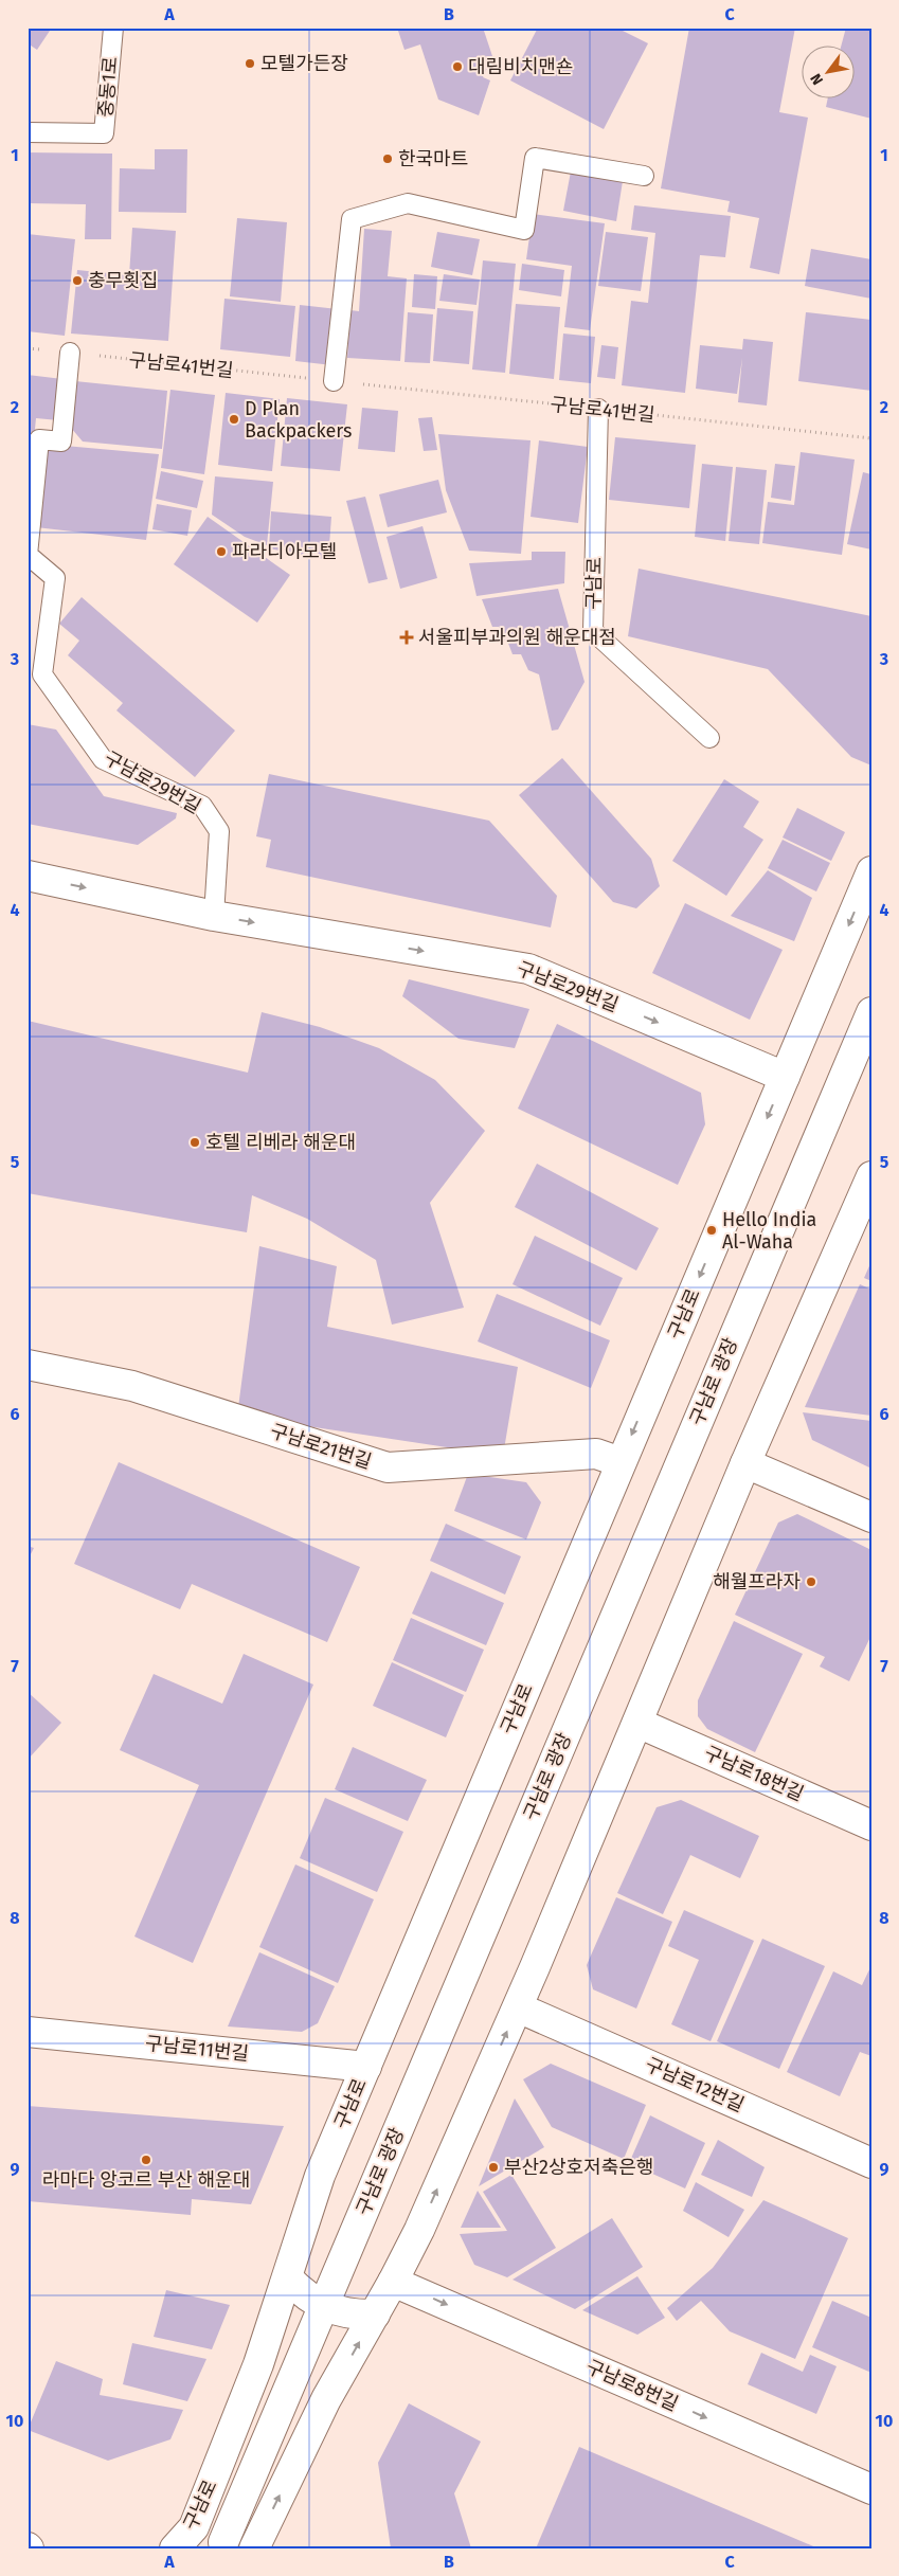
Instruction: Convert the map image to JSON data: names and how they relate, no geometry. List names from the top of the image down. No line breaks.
{"streets":{"street":["구남로","구남로29번길","구남로 광장","구남로21번길","구남로18번길","구남로11번길","구남로12번길","구남로8번길"],"lane":["중동1로"],"path":["구남로41번길"]},"crossings":[["구남로41번길","구남로"],["구남로41번길","구남로29번길"],["구남로","구남로29번길"],["구남로","구남로21번길"],["구남로","구남로11번길"]],"one_way":["구남로29번길","구남로8번길"],"places":{"other":["모텔가든장","대림비치맨숀","한국마트","충무횟집","D Plan Backpackers","파라디아모텔","호텔 리베라 해운대","Hello India Al-Waha","해월프라자","라마다 앙코르 부산 해운대","부산2상호저축은행"],"health":["서울피부과의원 해운대점"]},"north":"bottom left","grid":{"columns":["A","B","C"],"rows":["1","2","3","4","5","6","7","8","9","10"]}}
